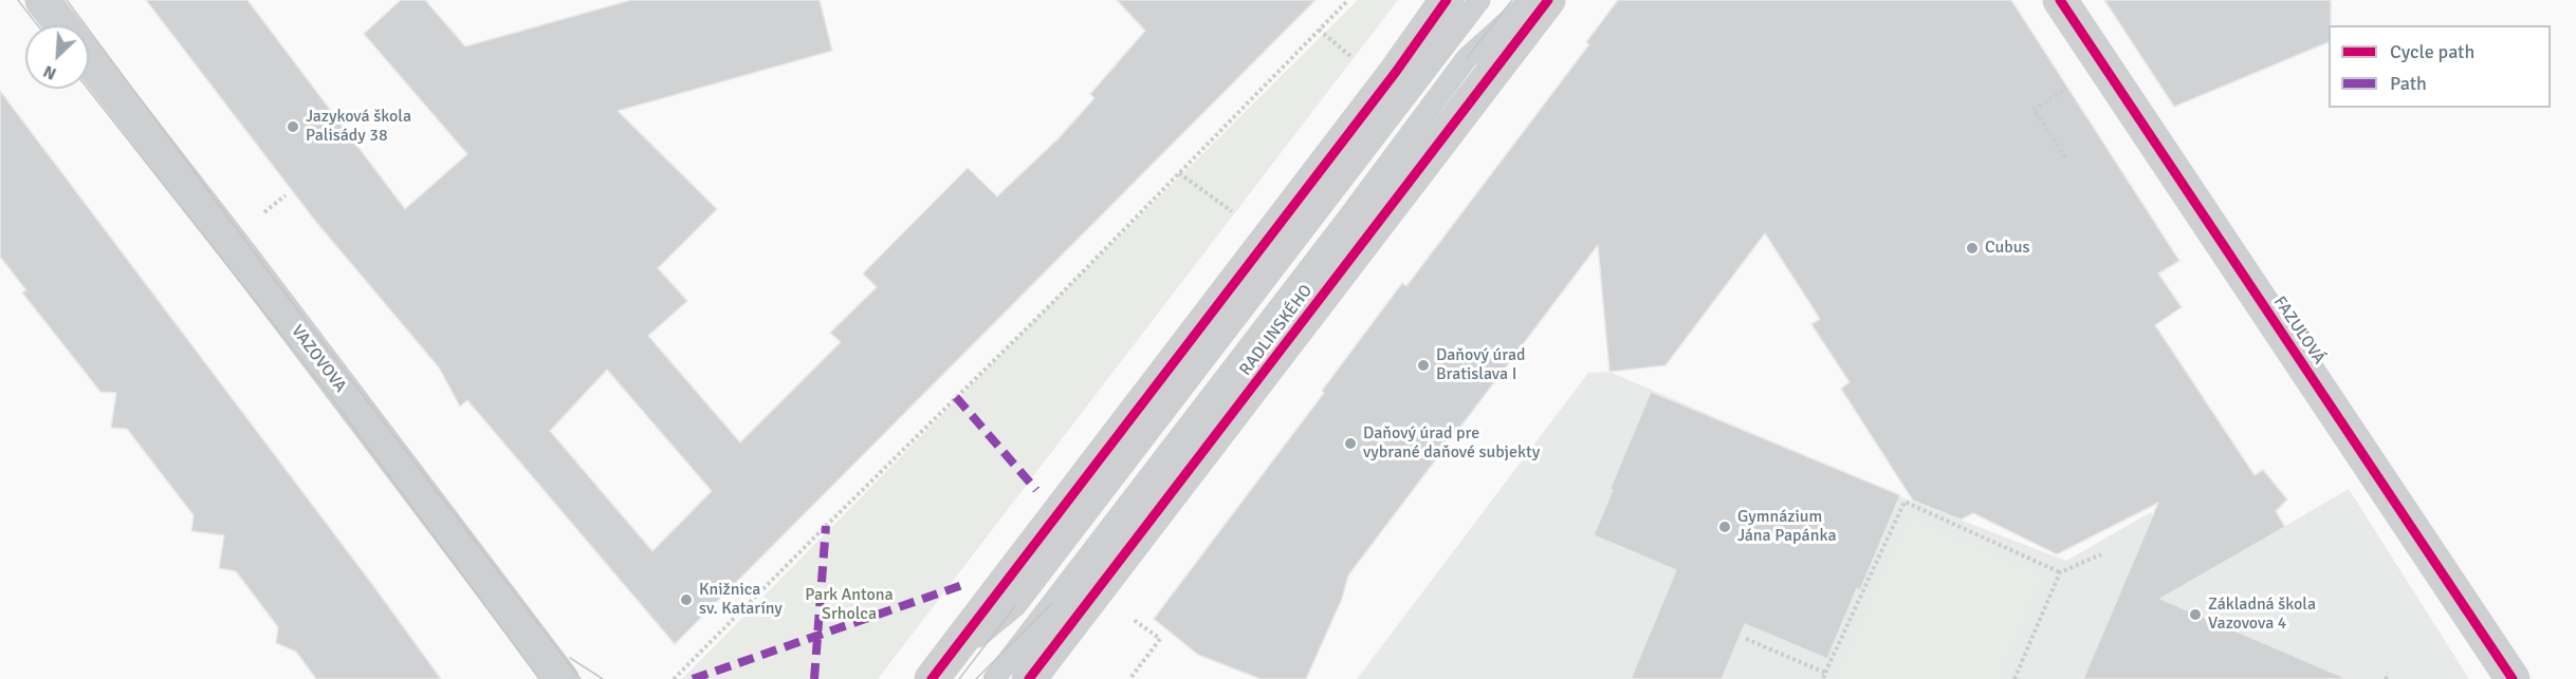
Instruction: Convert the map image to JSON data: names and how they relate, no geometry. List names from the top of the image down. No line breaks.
{"streets":{"street":["RADLINSKÉHO","FAZUĽOVÁ","VAZOVOVA"]},"parks":["Park Antona Srholca"],"places":["Jazyková škola Palisády 38","Cubus","Daňový úrad Bratislava I","Daňový úrad pre vybrané daňové subjekty","Gymnázium Jána Papánka","Knižnica sv. Kataríny","Základná škola Vazovova 4"],"legend":["Cycle path","Path"],"north":"bottom left"}
